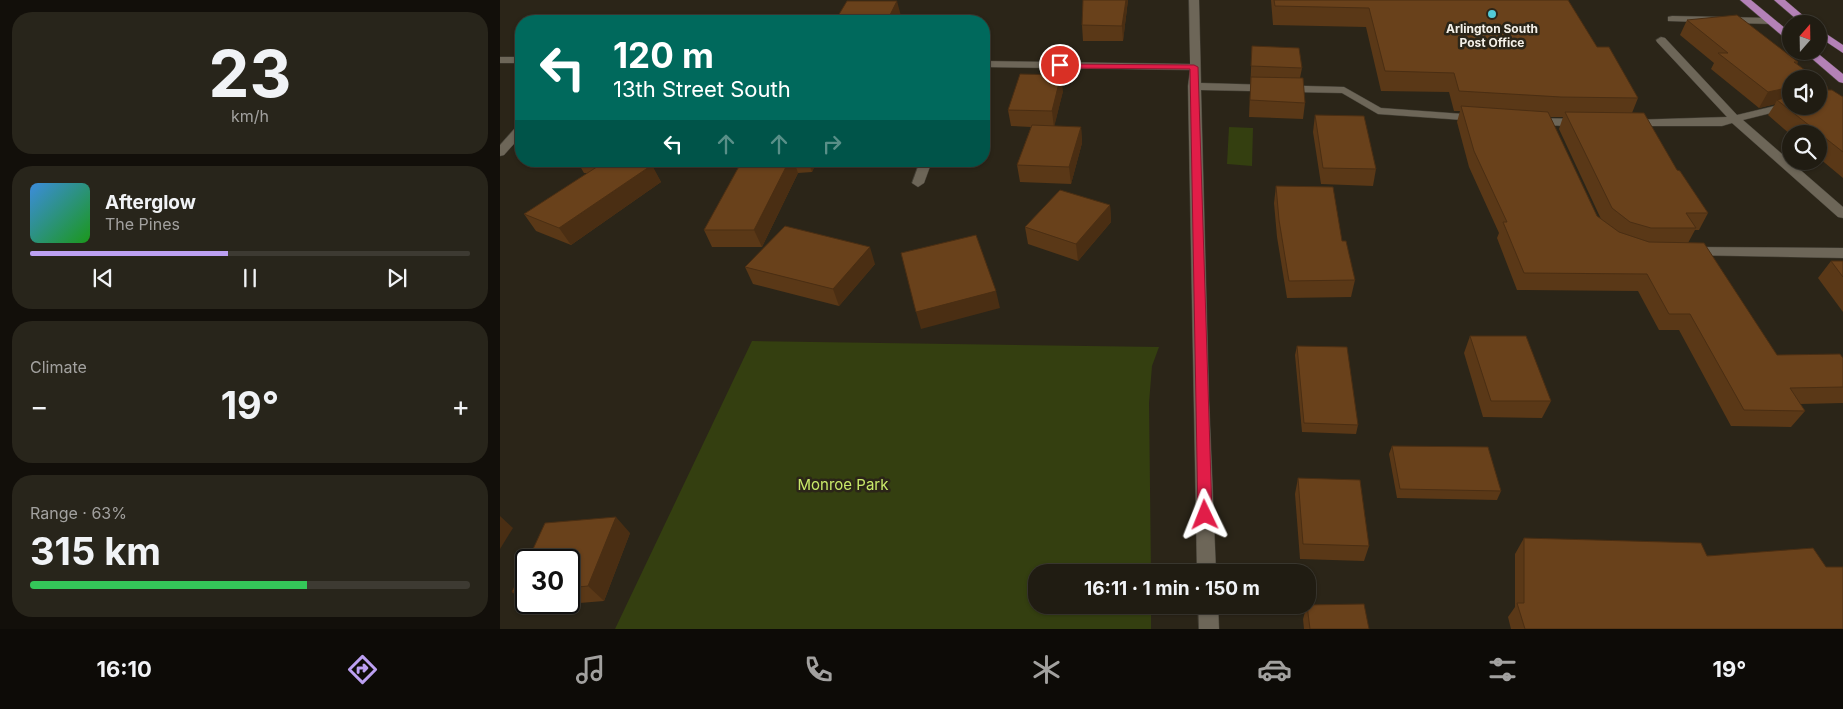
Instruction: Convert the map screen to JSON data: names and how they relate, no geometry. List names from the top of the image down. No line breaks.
{"parks":["Monroe Park"],"places":["Arlington South Post Office"],"north":"top","page":{"tile":[["23","km/h"],"Climate",["Range · 63%","315 km"]],"turn":["120 m","13th Street South"],"song":["Afterglow","The Pines"],"heat":["−","19°","+"],"limit":"30","trip":"16:11 · 1 min · 150 m","tabs":["16:10","19°"]}}
